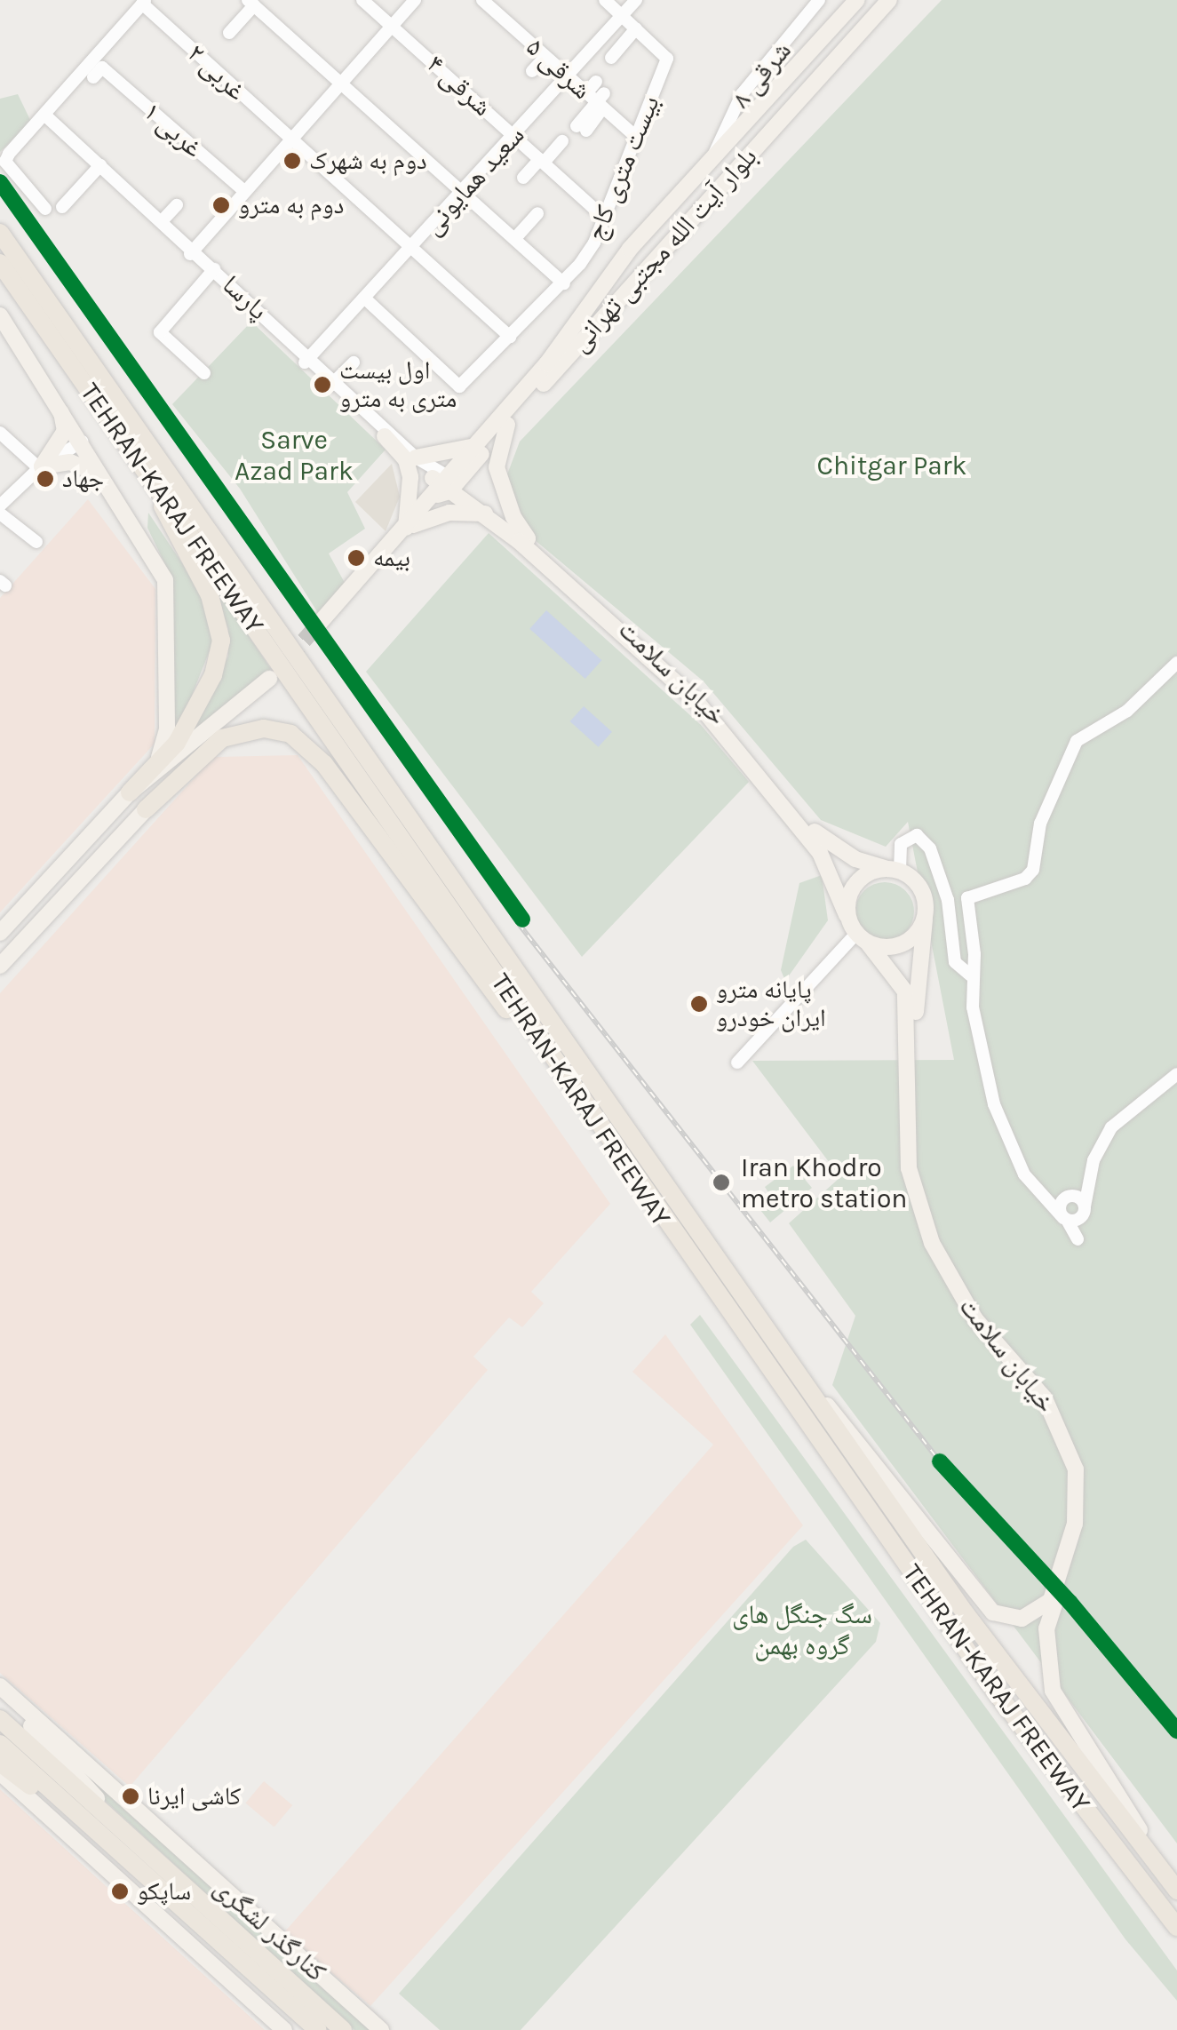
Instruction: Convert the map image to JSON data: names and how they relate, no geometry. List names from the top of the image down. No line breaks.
{"streets":{"highway":["TEHRAN-KARAJ FREEWAY"],"main road":["بلوار آیت الله مجتبی تهرانی","خیابان سلامت","کنارگذر لشگری"],"street":["۵ شرقی","۲ غربی","۸ شرقی","۴ شرقی","۱ غربی","بیست متری کاج","سعید همایونی","پارسا"]},"crossings":[["۵ شرقی","بیست متری کاج"],["۵ شرقی","سعید همایونی"],["۲ غربی","بیست متری کاج"],["۲ غربی","سعید همایونی"],["۸ شرقی","بلوار آیت الله مجتبی تهرانی"],["۴ شرقی","بیست متری کاج"],["۴ شرقی","سعید همایونی"],["بیست متری کاج","سعید همایونی"],["سعید همایونی","پارسا"],["بلوار آیت الله مجتبی تهرانی","پارسا"],["بلوار آیت الله مجتبی تهرانی","خیابان سلامت"],["پارسا","خیابان سلامت"],["TEHRAN-KARAJ FREEWAY","خیابان سلامت"]],"parks":["Sarve Azad Park","Chitgar Park","سگ جنگل های گروه بهمن"],"places":["دوم به شهرک","دوم به مترو","اول بیست متری به مترو","جهاد","بیمه","پایانه مترو ایران خودرو","Iran Khodro metro station","کاشی ایرنا","ساپکو"]}
